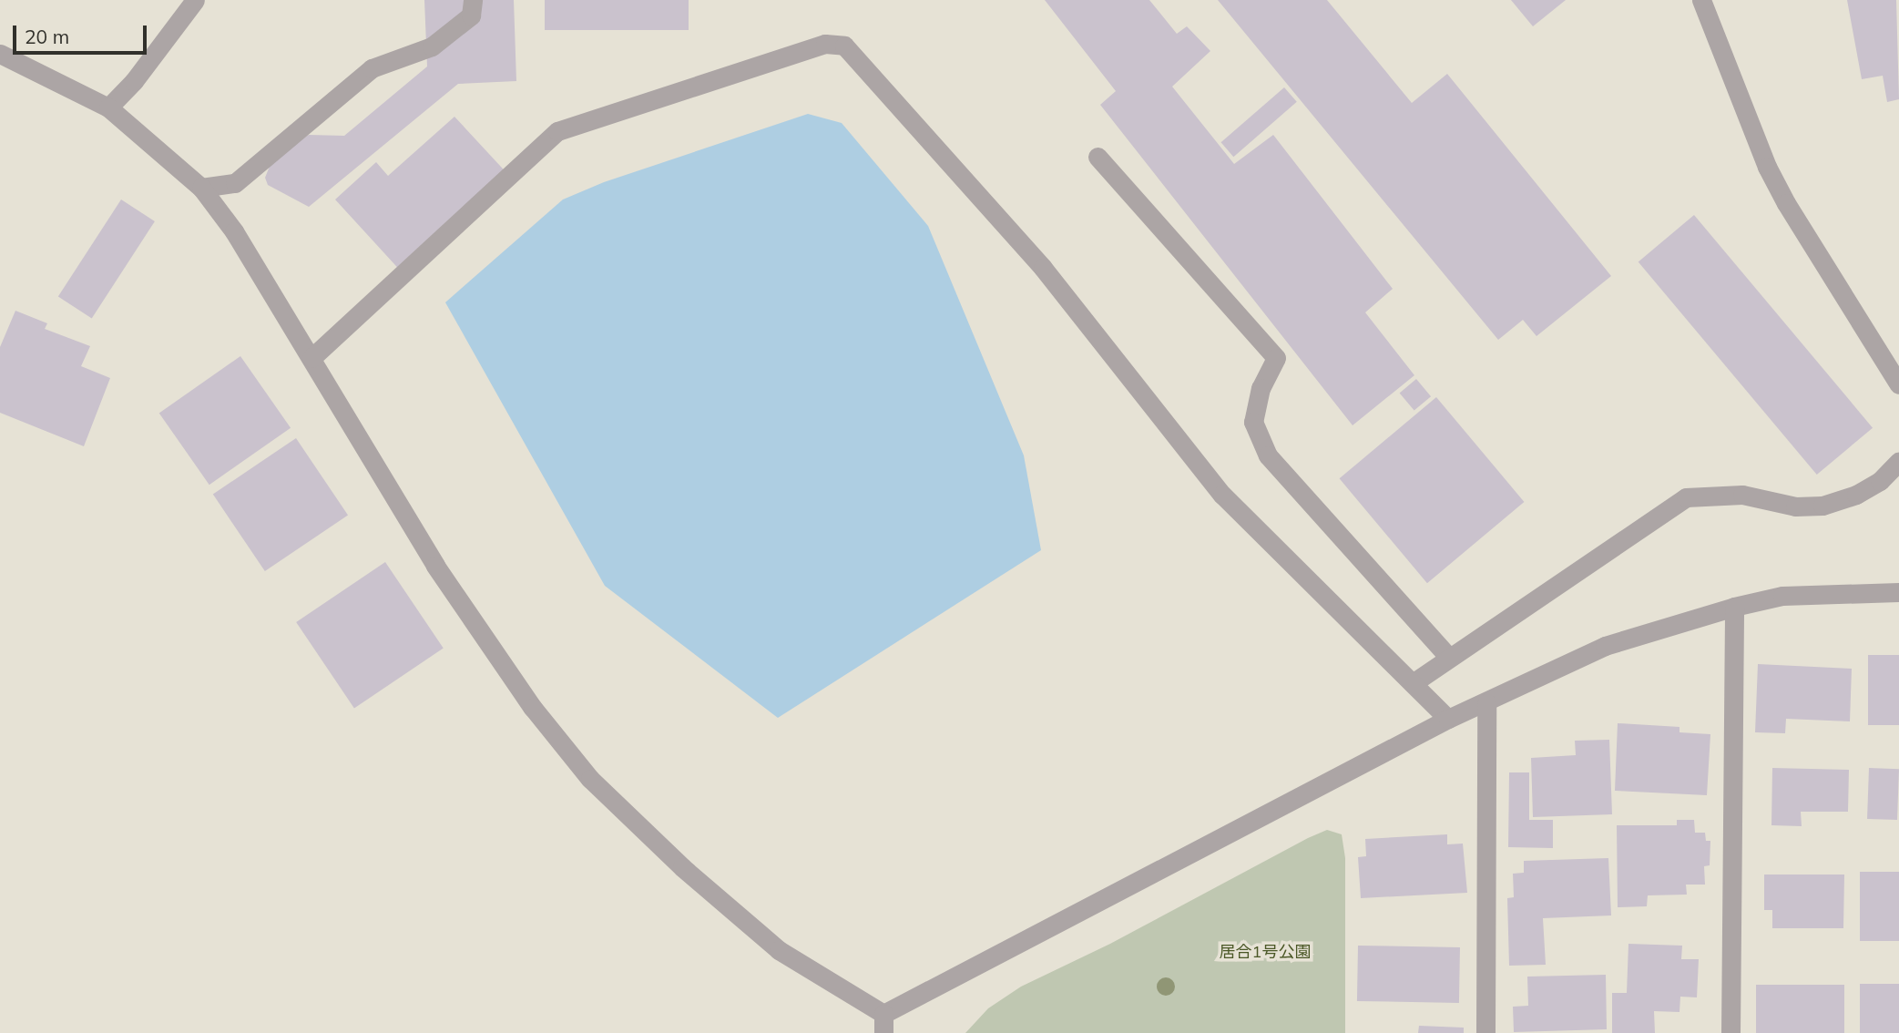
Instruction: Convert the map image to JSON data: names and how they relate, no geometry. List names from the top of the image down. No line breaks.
{"parks":["居合1号公園"],"scale_bar":"20 m"}
